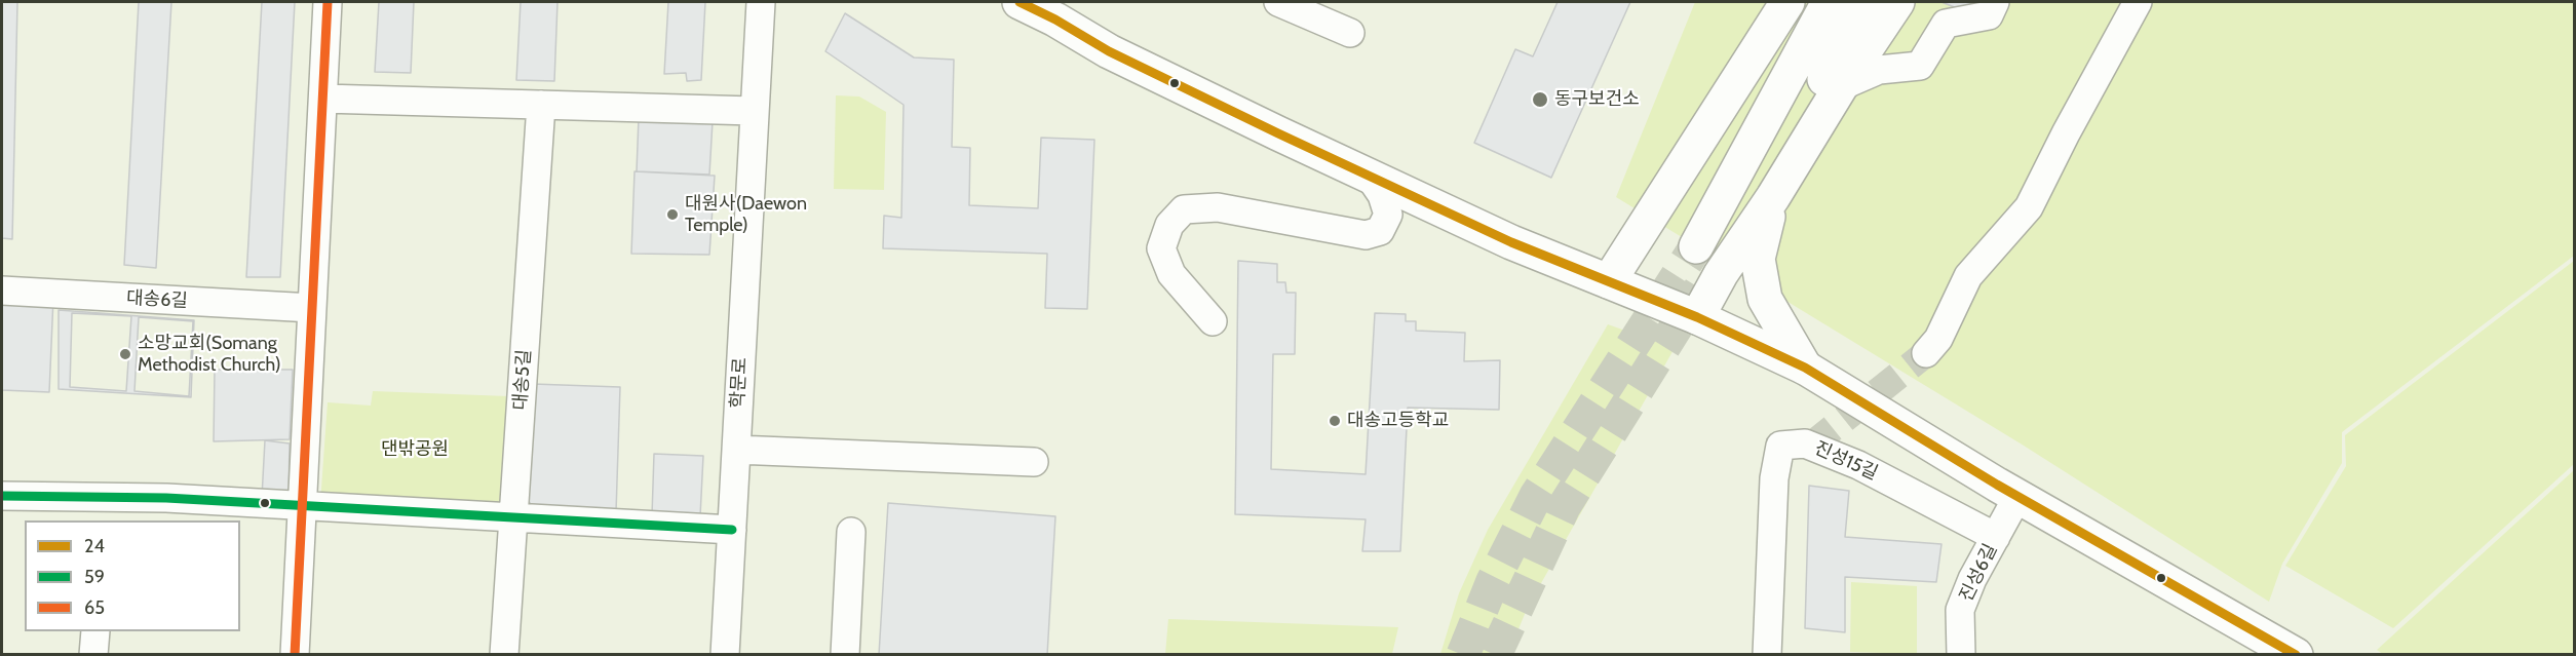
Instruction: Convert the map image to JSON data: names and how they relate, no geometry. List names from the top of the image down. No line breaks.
{"streets":{"street":["대송6길","대송5길","학문로","진성15길","진성6길"]},"crossings":[["진성15길","진성6길"]],"parks":["댄밖공원"],"places":["동구보건소","대원사(Daewon Temple)","소망교회(Somang Methodist Church)","대송고등학교"],"lines":["transit line 24","transit line 65","transit line 59"],"legend":["24","59","65"]}
